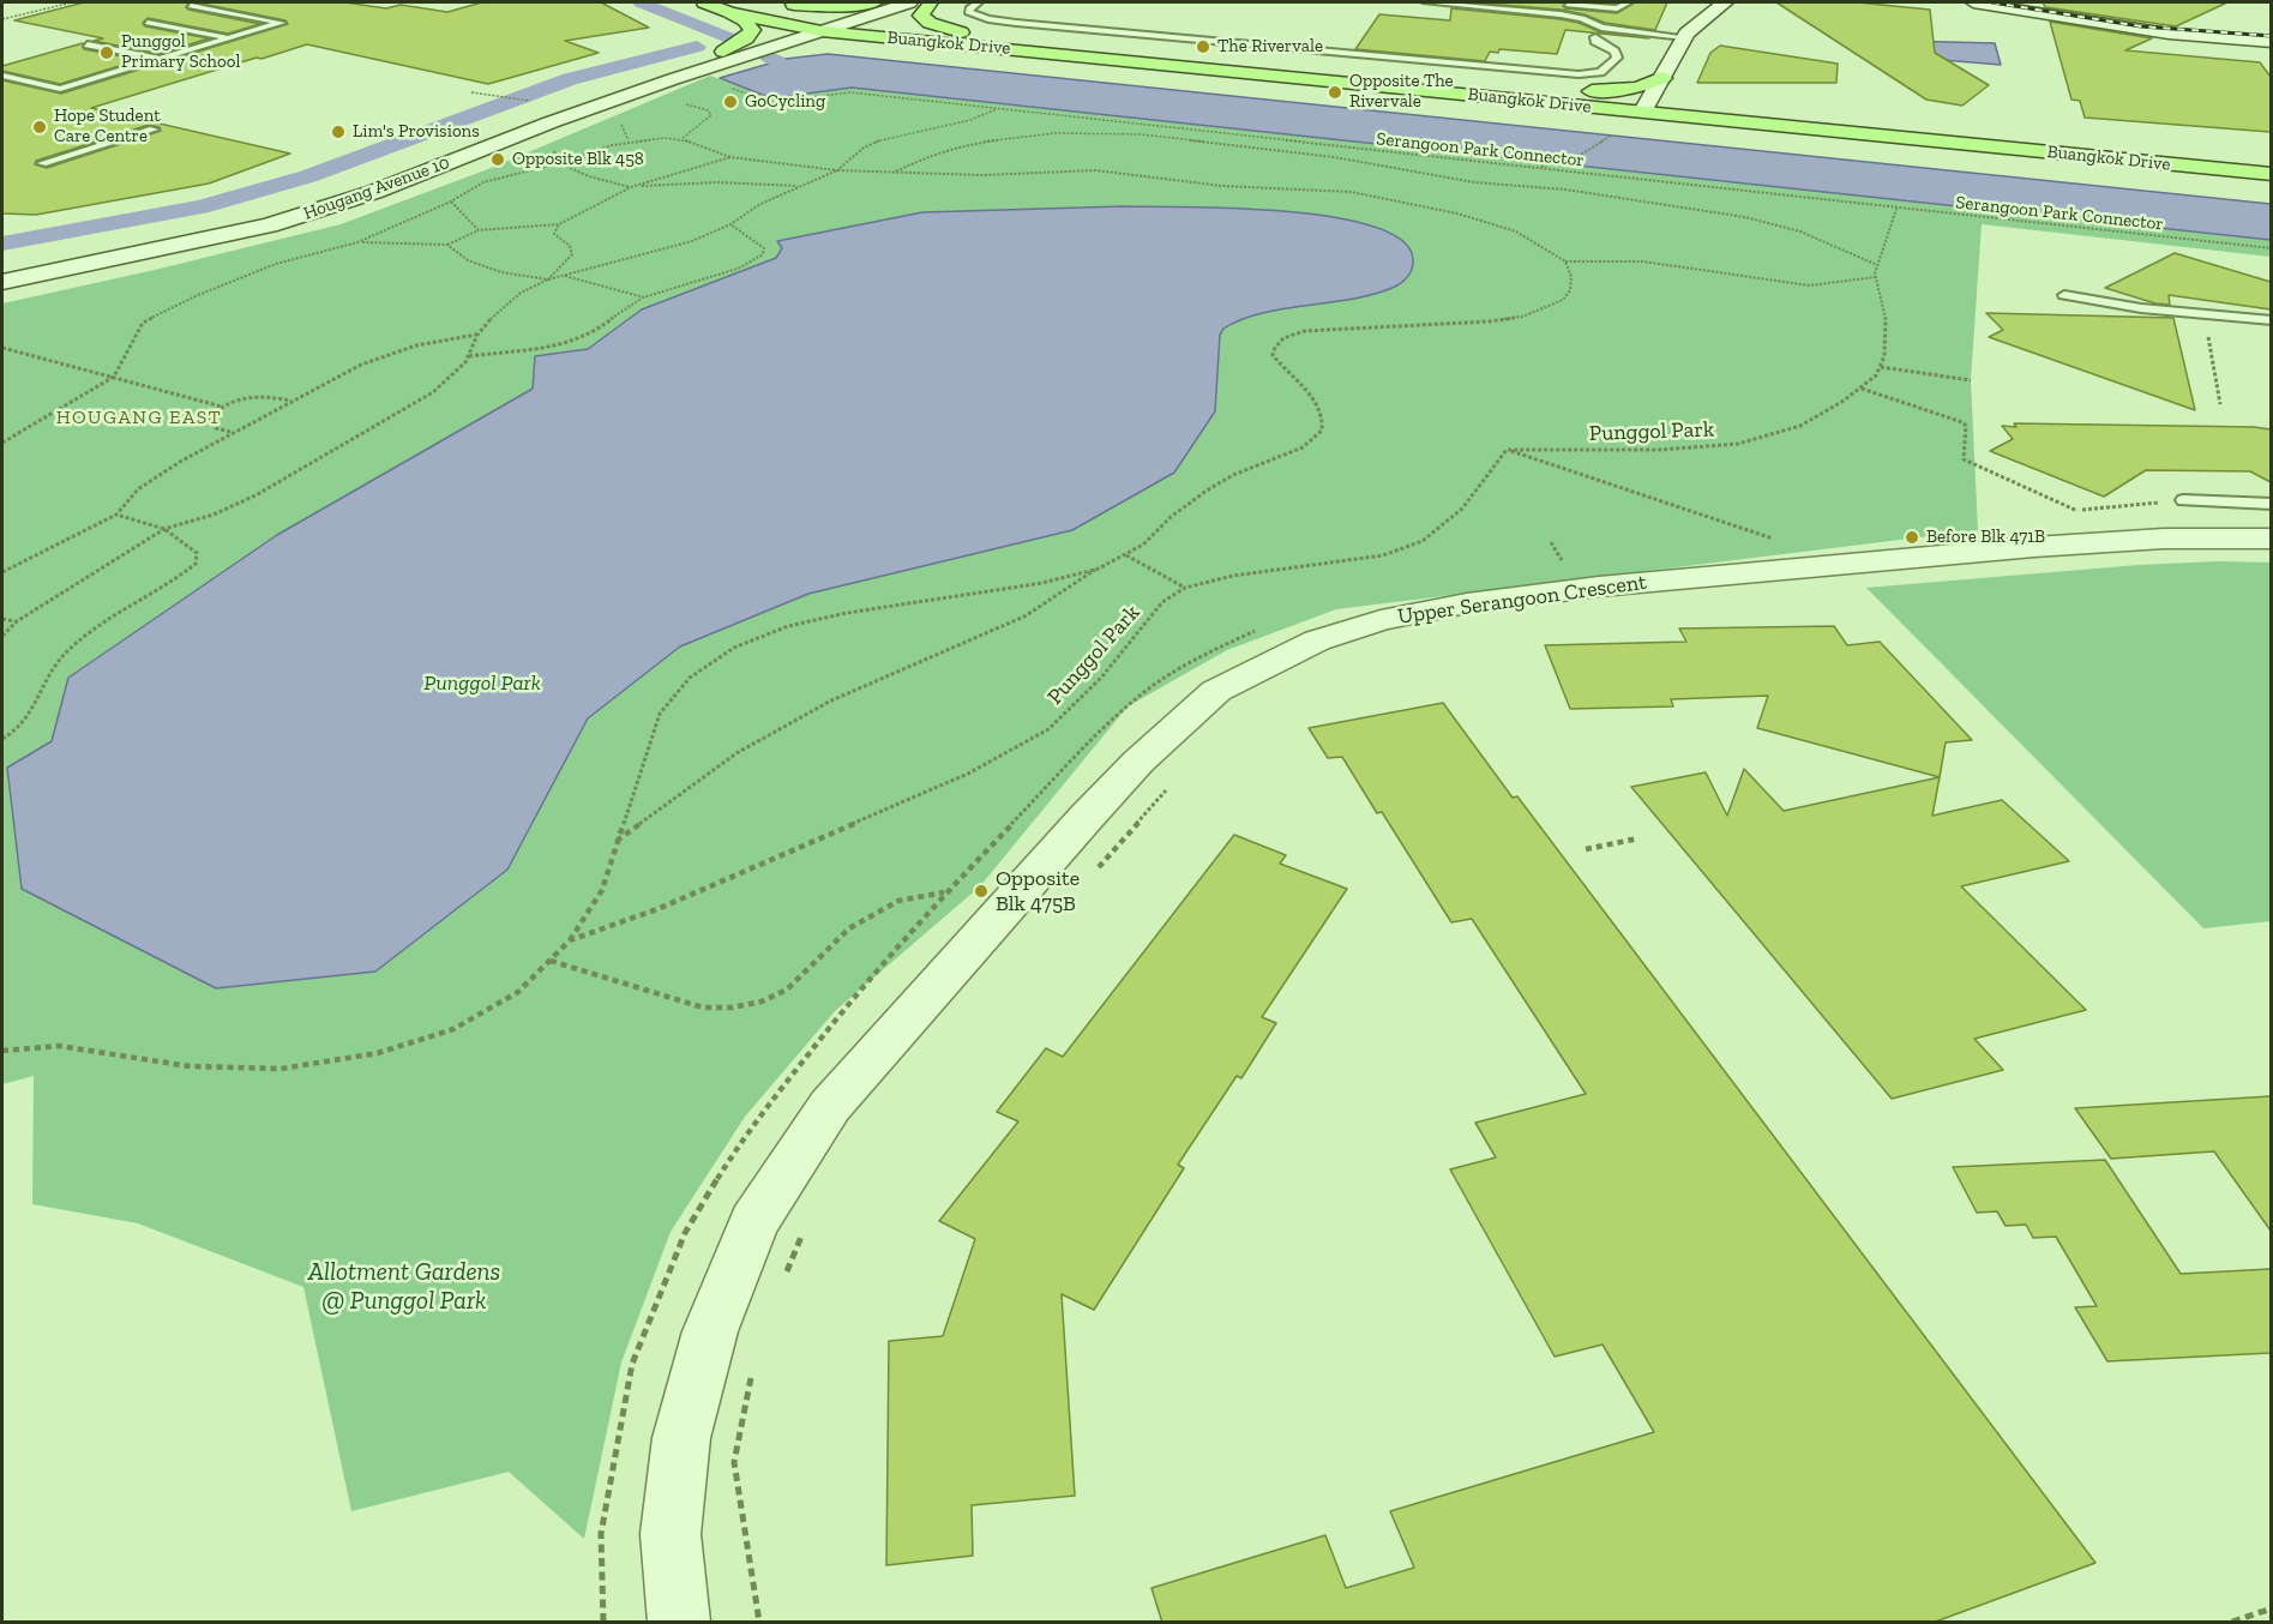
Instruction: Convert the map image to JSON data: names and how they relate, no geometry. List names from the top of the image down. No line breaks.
{"streets":{"main road":["Buangkok Drive","Hougang Avenue 10","Upper Serangoon Crescent"],"path":["Serangoon Park Connector","Punggol Park"]},"crossings":[["Buangkok Drive","Hougang Avenue 10"]],"districts":["HOUGANG EAST"],"parks":["Punggol Park","Allotment Gardens @ Punggol Park"],"places":["The Rivervale","Punggol Primary School","Opposite The Rivervale","GoCycling","Hope Student Care Centre","Lim's Provisions","Opposite Blk 458","Before Blk 471B","Opposite Blk 475B"]}
